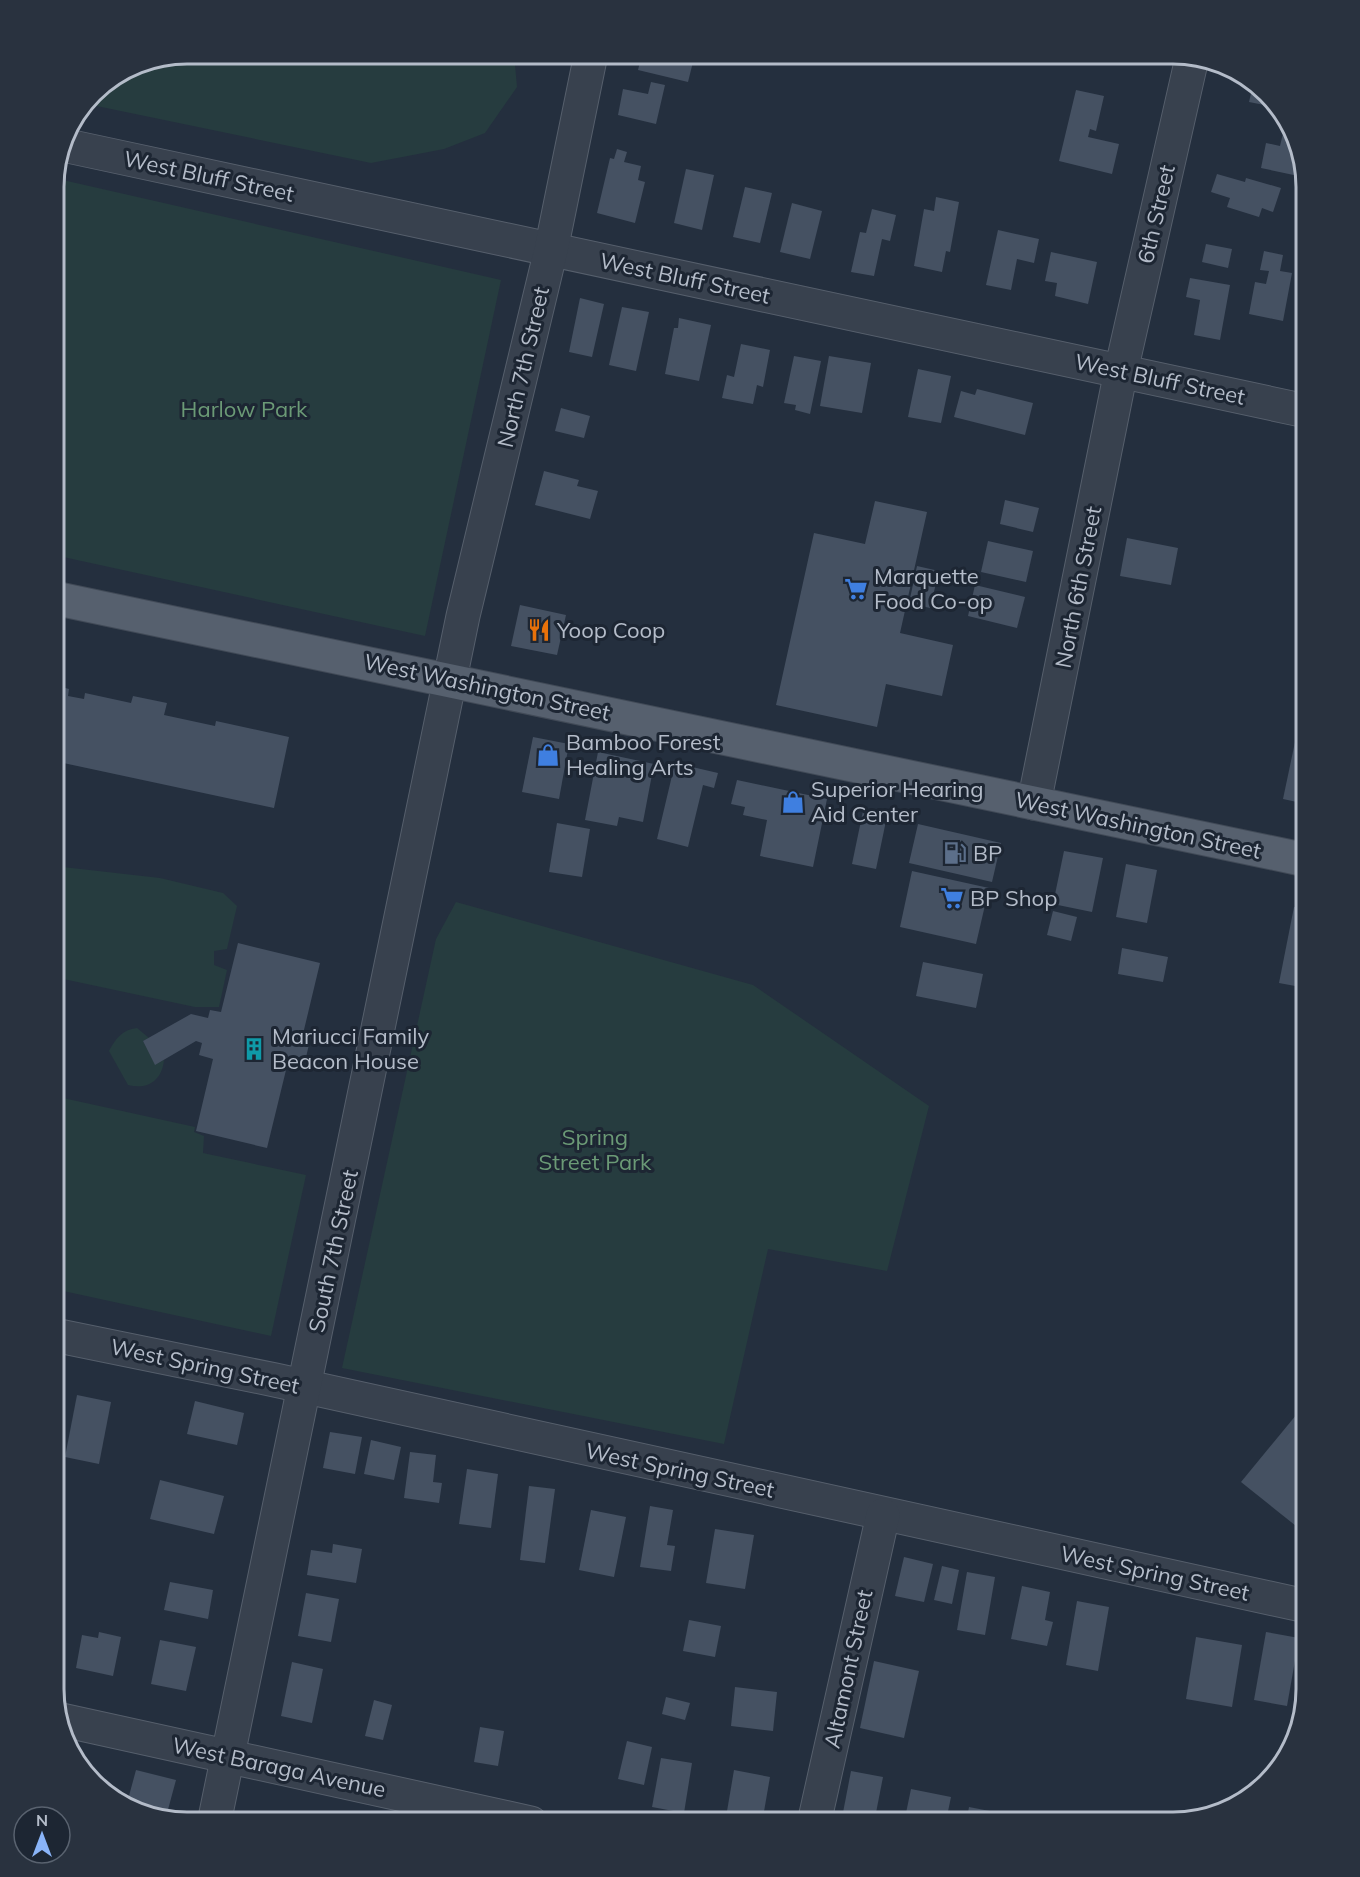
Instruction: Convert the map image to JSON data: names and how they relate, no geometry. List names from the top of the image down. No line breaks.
{"streets":{"main road":["West Washington Street"],"street":["West Bluff Street","6th Street","North 7th Street","North 6th Street","South 7th Street","West Spring Street","Altamont Street","West Baraga Avenue"]},"crossings":[["West Bluff Street","6th Street"],["West Bluff Street","North 7th Street"],["West Bluff Street","North 6th Street"],["6th Street","North 6th Street"],["North 7th Street","West Washington Street"],["North 7th Street","South 7th Street"],["North 6th Street","West Washington Street"],["West Washington Street","South 7th Street"],["South 7th Street","West Spring Street"],["South 7th Street","West Baraga Avenue"],["West Spring Street","Altamont Street"]],"parks":["Harlow Park","Spring Street Park"],"places":{"supermarket":["Marquette Food Co-op","BP Shop"],"restaurant":["Yoop Coop"],"shop":["Bamboo Forest Healing Arts","Superior Hearing Aid Center"],"fuel station":["BP"],"building":["Mariucci Family Beacon House"]},"north":"top"}
